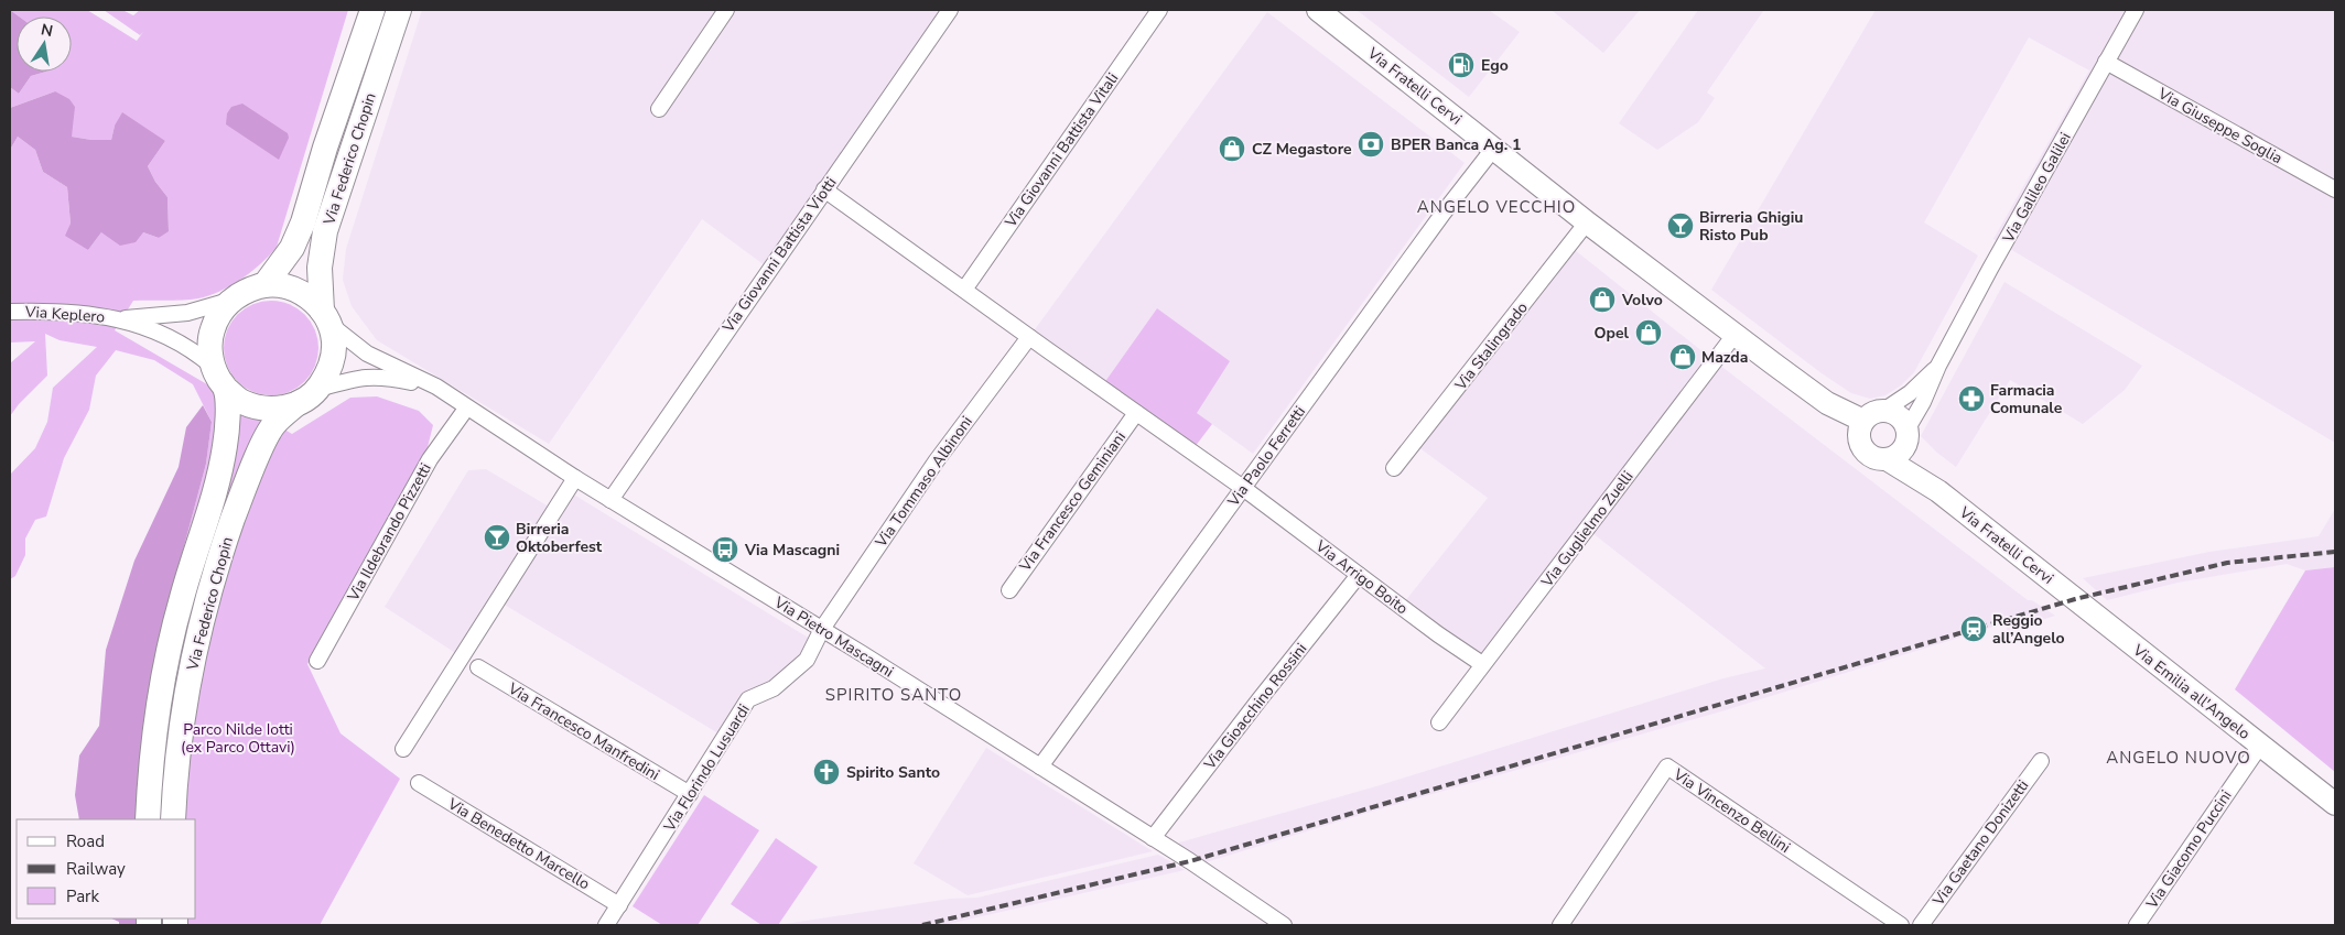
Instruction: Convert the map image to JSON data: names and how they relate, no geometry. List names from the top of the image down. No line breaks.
{"streets":{"main road":["Via Fratelli Cervi","Via Federico Chopin","Via Emilia all'Angelo"],"street":["Via Giuseppe Soglia","Via Giovanni Battista Vitali","Via Galileo Galilei","Via Giovanni Battista Viotti","Via Keplero","Via Stalingrado","Via Paolo Ferretti","Via Tommaso Albinoni","Via Francesco Geminiani","Via Guglielmo Zuelli","Via Ildebrando Pizzetti","Via Arrigo Boito","Via Pietro Mascagni","Via Gioacchino Rossini","Via Francesco Manfredini","Via Florindo Lusuardi","Via Vincenzo Bellini","Via Gaetano Donizetti","Via Benedetto Marcello","Via Giacomo Puccini"]},"crossings":[["Via Fratelli Cervi","Via Galileo Galilei"],["Via Fratelli Cervi","Via Stalingrado"],["Via Fratelli Cervi","Via Paolo Ferretti"],["Via Fratelli Cervi","Via Guglielmo Zuelli"],["Via Fratelli Cervi","Via Emilia all'Angelo"],["Via Giuseppe Soglia","Via Galileo Galilei"],["Via Federico Chopin","Via Keplero"],["Via Federico Chopin","Via Pietro Mascagni"],["Via Giovanni Battista Viotti","Via Pietro Mascagni"],["Via Keplero","Via Pietro Mascagni"],["Via Paolo Ferretti","Via Arrigo Boito"],["Via Paolo Ferretti","Via Pietro Mascagni"],["Via Tommaso Albinoni","Via Pietro Mascagni"],["Via Tommaso Albinoni","Via Florindo Lusuardi"],["Via Guglielmo Zuelli","Via Arrigo Boito"],["Via Ildebrando Pizzetti","Via Pietro Mascagni"],["Via Arrigo Boito","Via Gioacchino Rossini"],["Via Pietro Mascagni","Via Gioacchino Rossini"],["Via Pietro Mascagni","Via Florindo Lusuardi"],["Via Emilia all'Angelo","Via Giacomo Puccini"],["Via Francesco Manfredini","Via Florindo Lusuardi"],["Via Florindo Lusuardi","Via Benedetto Marcello"]],"districts":["ANGELO VECCHIO","SPIRITO SANTO","ANGELO NUOVO"],"parks":["Parco Nilde Iotti (ex Parco Ottavi)"],"places":{"fuel station":["Ego"],"bank":["BPER Banca Ag. 1"],"shop":["CZ Megastore","Volvo","Opel","Mazda"],"bar":["Birreria Ghigiu Risto Pub","Birreria Oktoberfest"],"pharmacy":["Farmacia Comunale"],"bus stop":["Via Mascagni"],"station":["Reggio all’Angelo"],"church":["Spirito Santo"]},"legend":["Road","Railway","Park"],"north":"top"}
